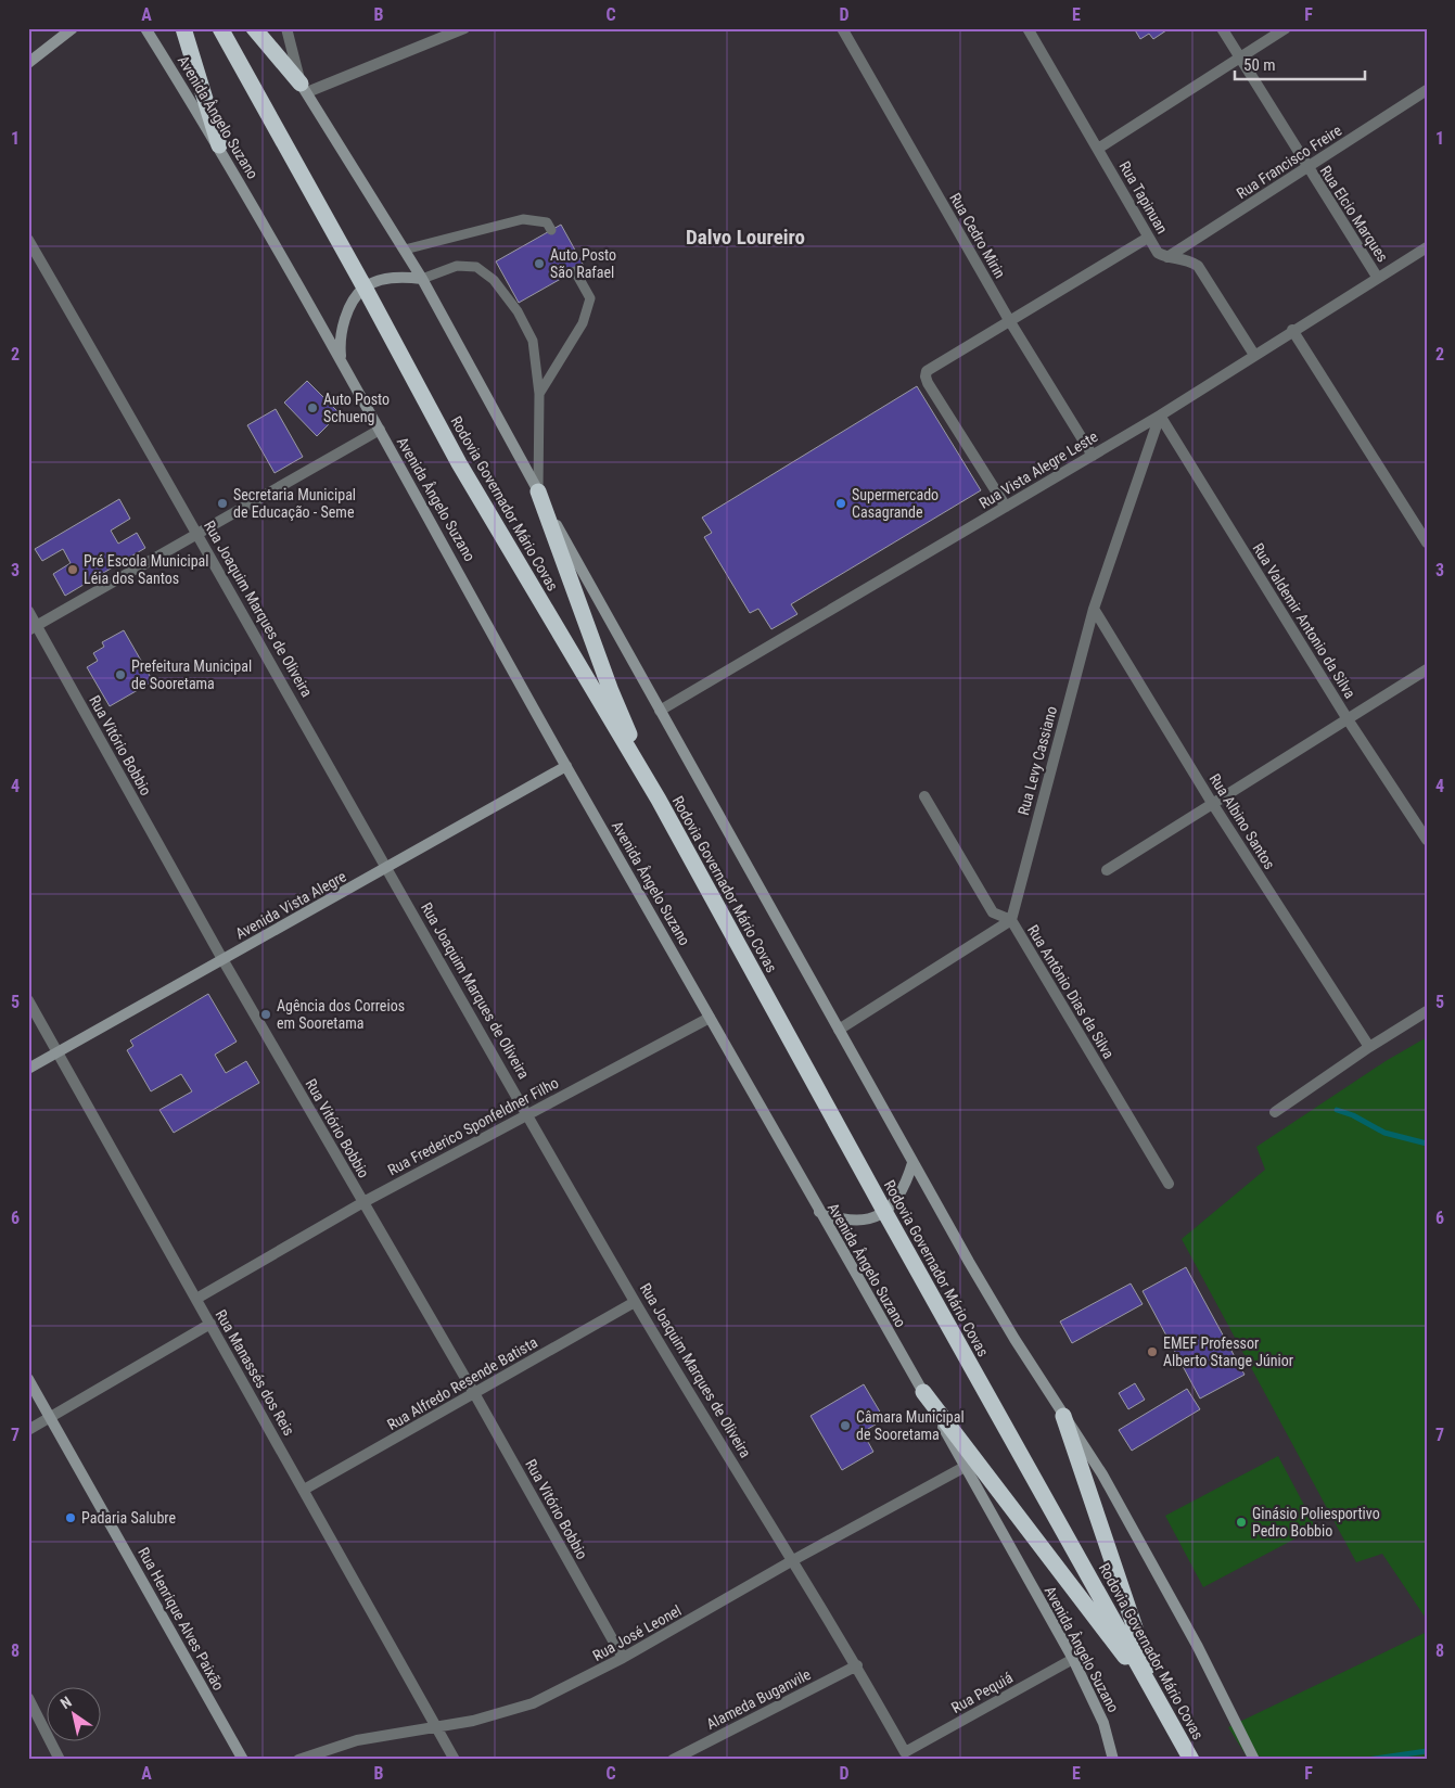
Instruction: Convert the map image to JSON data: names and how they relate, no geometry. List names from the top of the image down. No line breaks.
{"streets":{"highway":["Rodovia Governador Mário Covas"],"main road":["Avenida Ângelo Suzano","Avenida Vista Alegre","Rua Henrique Alves Paixão"],"street":["Rua Francisco Freire","Rua Tapinuan","Rua Elcio Marques","Rua Cedro Mirin","Rua Vista Alegre Leste","Rua Joaquim Marques de Oliveira","Rua Valdemir Antonio da Silva","Rua Vitório Bobbio","Rua Levy Cassiano","Rua Albino Santos","Rua Antônio Dias da Silva","Rua Frederico Sponfeldner Filho","Rua Manassés dos Reis","Rua Alfredo Resende Batista","Rua José Leonel","Rua Pequiá","Alameda Buganvile"]},"crossings":[["Avenida Ângelo Suzano","Avenida Vista Alegre"],["Avenida Ângelo Suzano","Rua Frederico Sponfeldner Filho"],["Avenida Ângelo Suzano","Rua José Leonel"],["Avenida Ângelo Suzano","Rua Pequiá"],["Rua Francisco Freire","Rua Tapinuan"],["Rua Francisco Freire","Rua Elcio Marques"],["Rua Elcio Marques","Rua Vista Alegre Leste"],["Rua Cedro Mirin","Rua Vista Alegre Leste"],["Rua Vista Alegre Leste","Rua Valdemir Antonio da Silva"],["Rua Vista Alegre Leste","Rua Levy Cassiano"],["Rua Joaquim Marques de Oliveira","Avenida Vista Alegre"],["Rua Joaquim Marques de Oliveira","Rua Frederico Sponfeldner Filho"],["Rua Joaquim Marques de Oliveira","Rua Alfredo Resende Batista"],["Rua Joaquim Marques de Oliveira","Rua José Leonel"],["Rua Joaquim Marques de Oliveira","Rua Pequiá"],["Rua Joaquim Marques de Oliveira","Alameda Buganvile"],["Rua Valdemir Antonio da Silva","Rua Levy Cassiano"],["Rua Vitório Bobbio","Avenida Vista Alegre"],["Rua Vitório Bobbio","Rua Frederico Sponfeldner Filho"],["Rua Vitório Bobbio","Rua Alfredo Resende Batista"],["Rua Vitório Bobbio","Rua José Leonel"],["Rua Levy Cassiano","Rua Albino Santos"],["Rua Levy Cassiano","Rua Antônio Dias da Silva"],["Avenida Vista Alegre","Rua Manassés dos Reis"],["Rua Frederico Sponfeldner Filho","Rua Manassés dos Reis"],["Rua Manassés dos Reis","Rua Alfredo Resende Batista"],["Rua Manassés dos Reis","Rua José Leonel"]],"districts":["Dalvo Loureiro"],"places":["Auto Posto São Rafael","Auto Posto Schueng","Secretaria Municipal de Educação - Seme","Supermercado Casagrande","Pré Escola Municipal Léia dos Santos","Prefeitura Municipal de Sooretama","Agência dos Correios em Sooretama","EMEF Professor Alberto Stange Júnior","Câmara Municipal de Sooretama","Padaria Salubre","Ginásio Poliesportivo Pedro Bobbio"],"scale_bar":"50 m","north":"top left","grid":{"columns":["A","B","C","D","E","F"],"rows":["1","2","3","4","5","6","7","8"]}}
